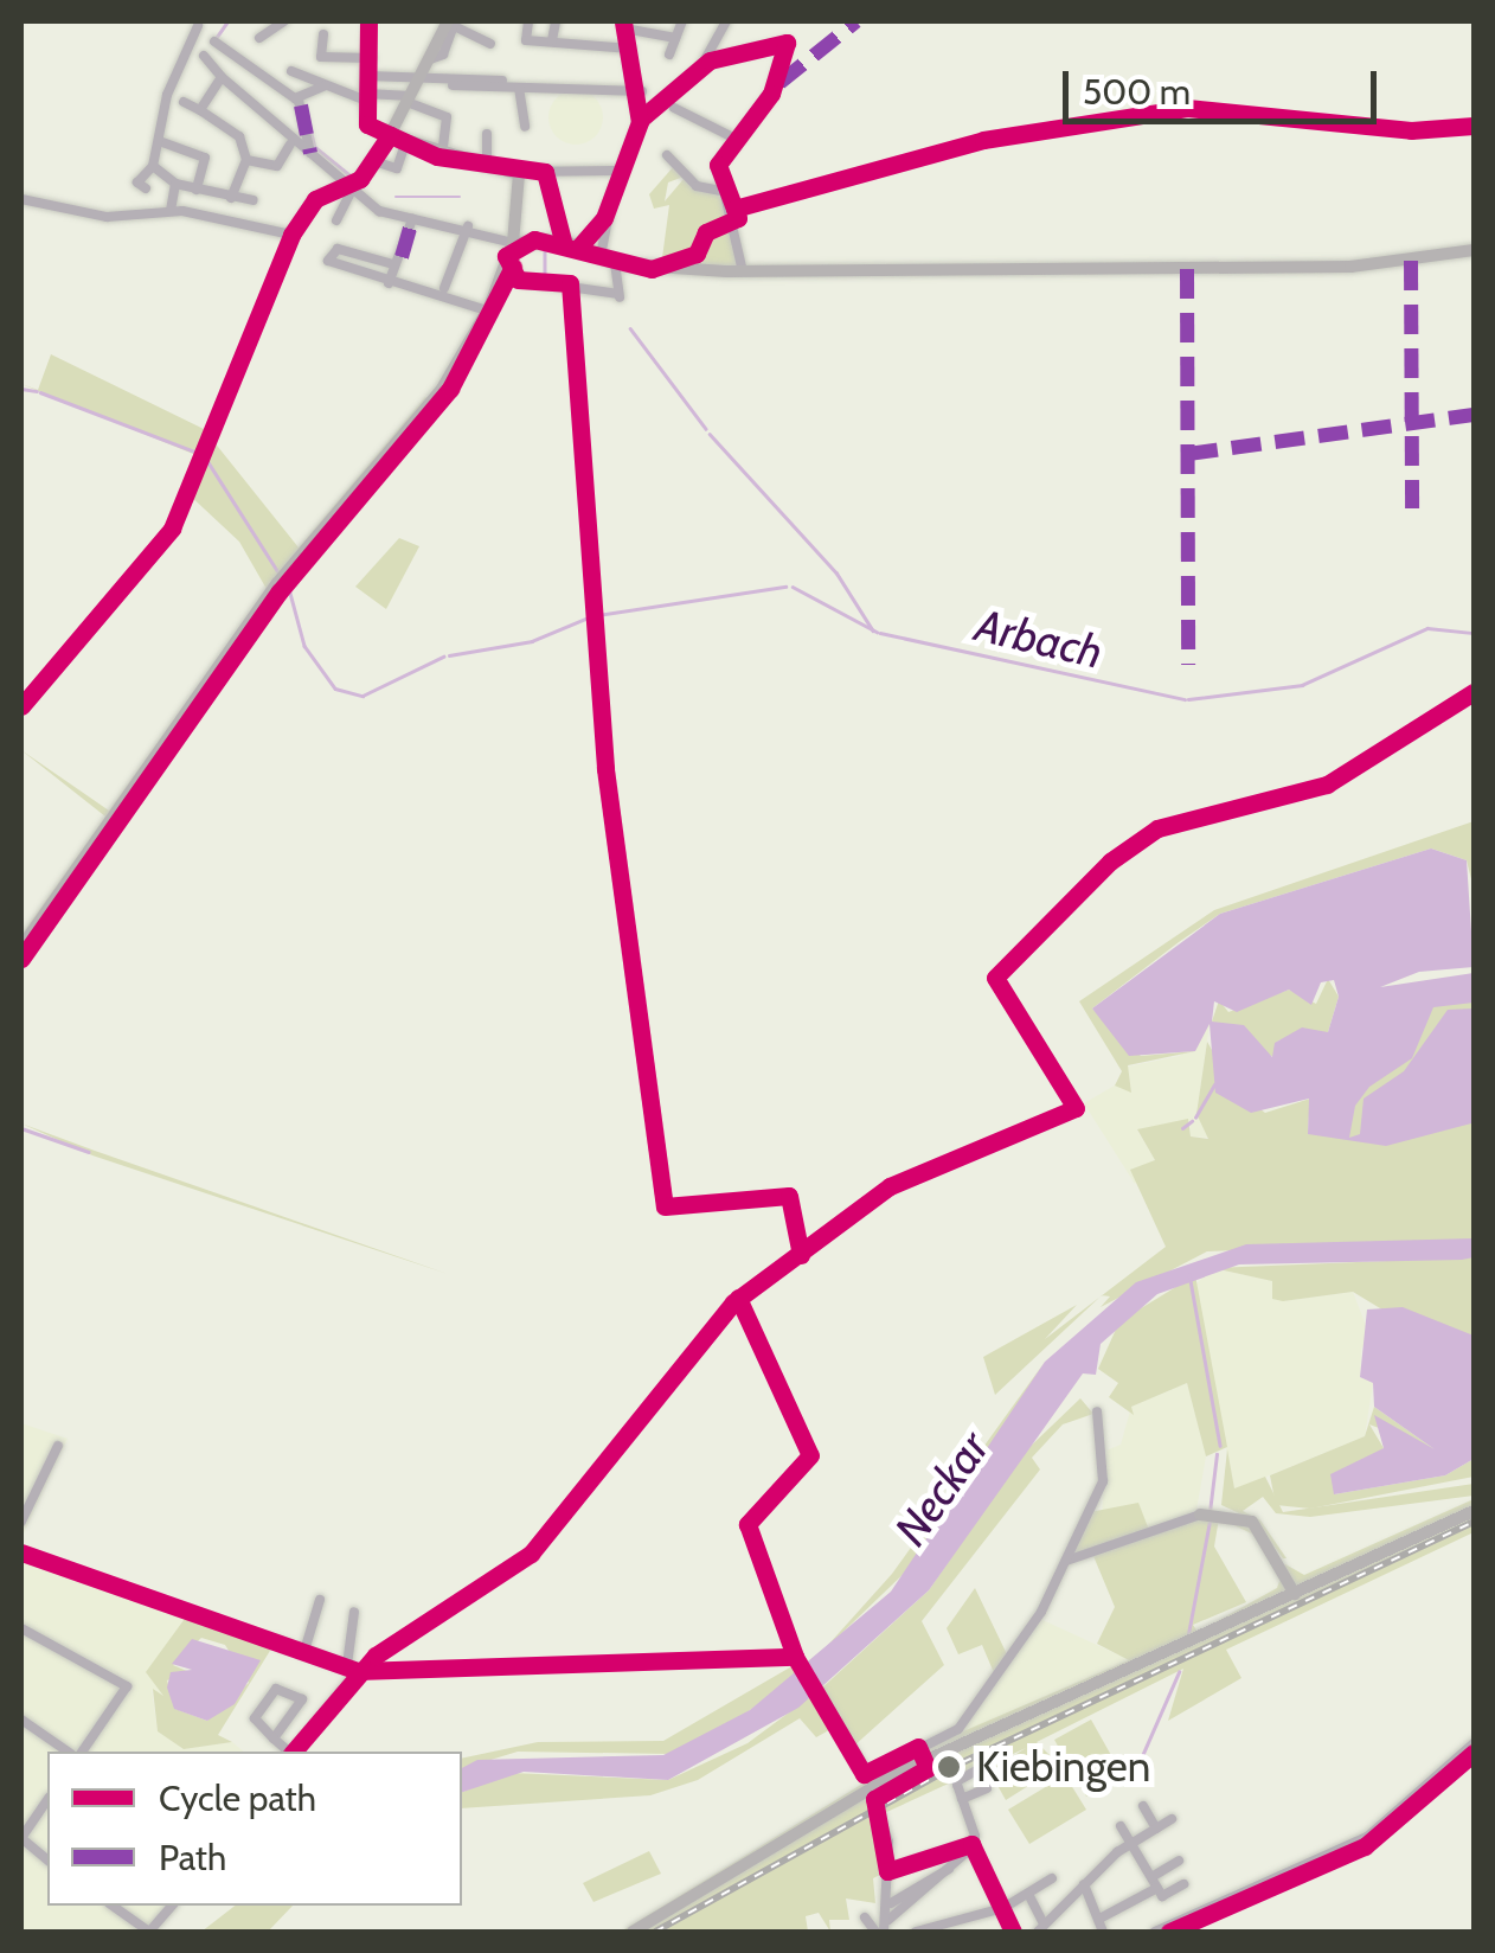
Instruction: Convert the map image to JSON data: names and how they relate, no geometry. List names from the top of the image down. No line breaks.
{"water":["Arbach","Neckar"],"places":["Kiebingen"],"legend":["Cycle path","Path"],"scale_bar":"500 m"}
